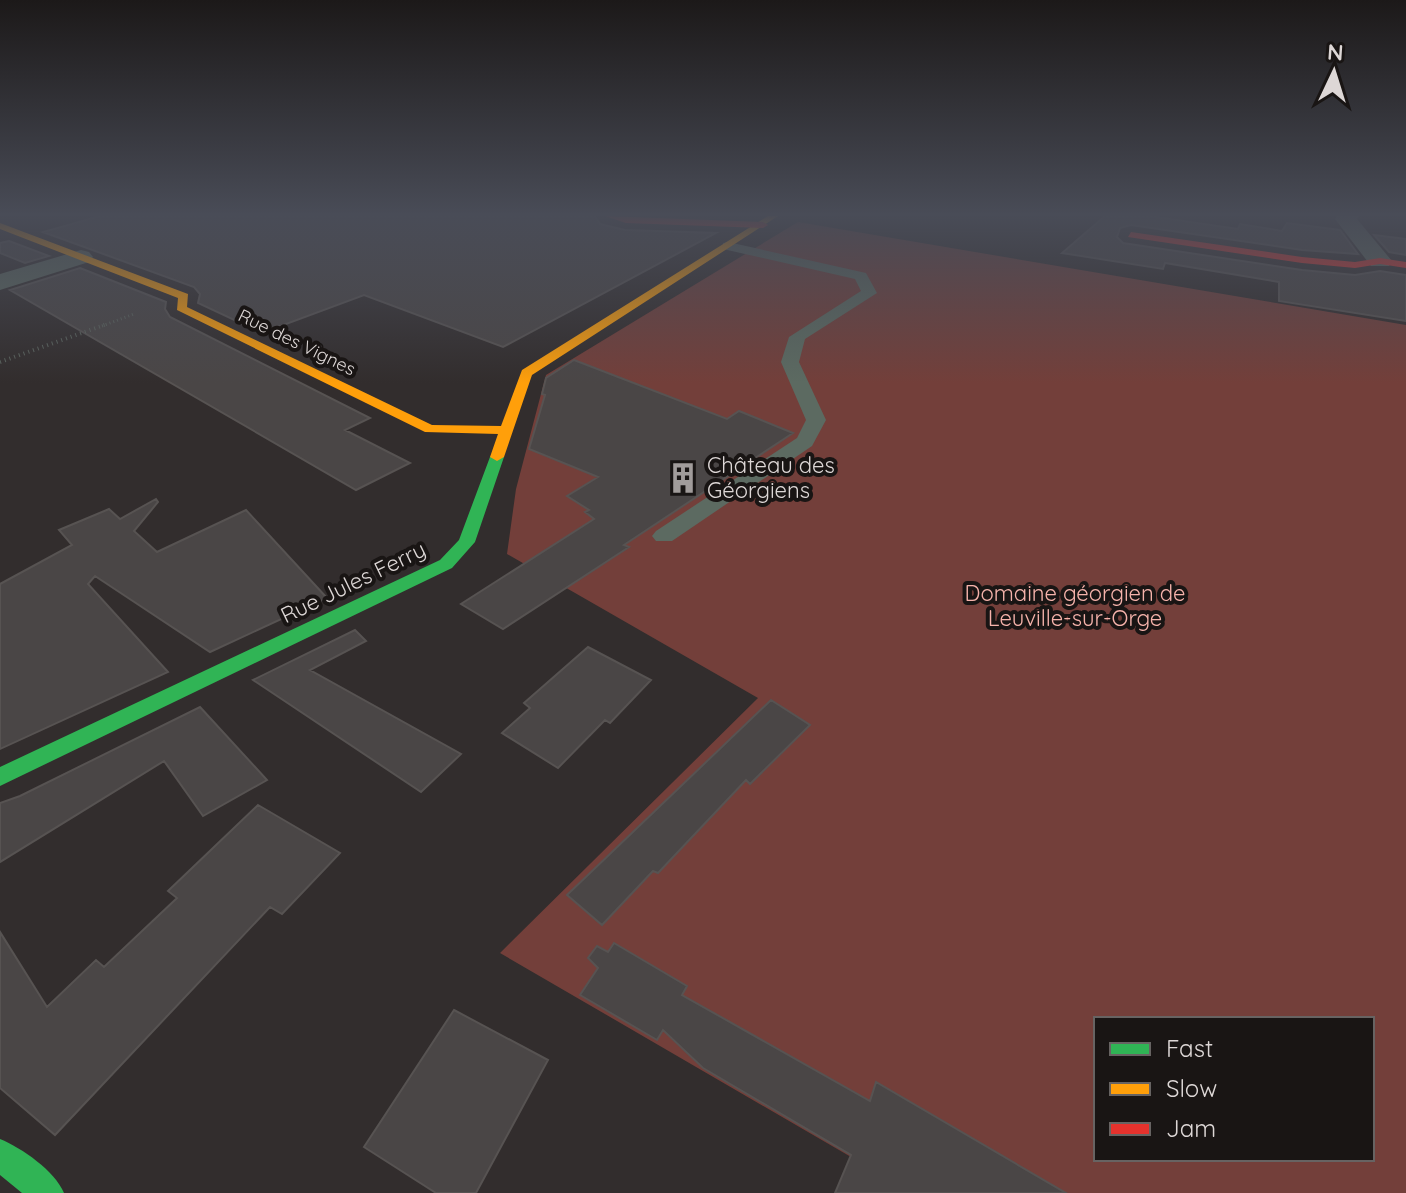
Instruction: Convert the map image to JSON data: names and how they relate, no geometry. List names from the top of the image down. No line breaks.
{"streets":{"street":["Rue des Vignes","Rue Jules Ferry"]},"crossings":[["Rue des Vignes","Rue Jules Ferry"]],"parks":["Domaine géorgien de Leuville-sur-Orge"],"places":{"building":["Château des Géorgiens"]},"legend":["Fast","Slow","Jam"],"north":"top"}
